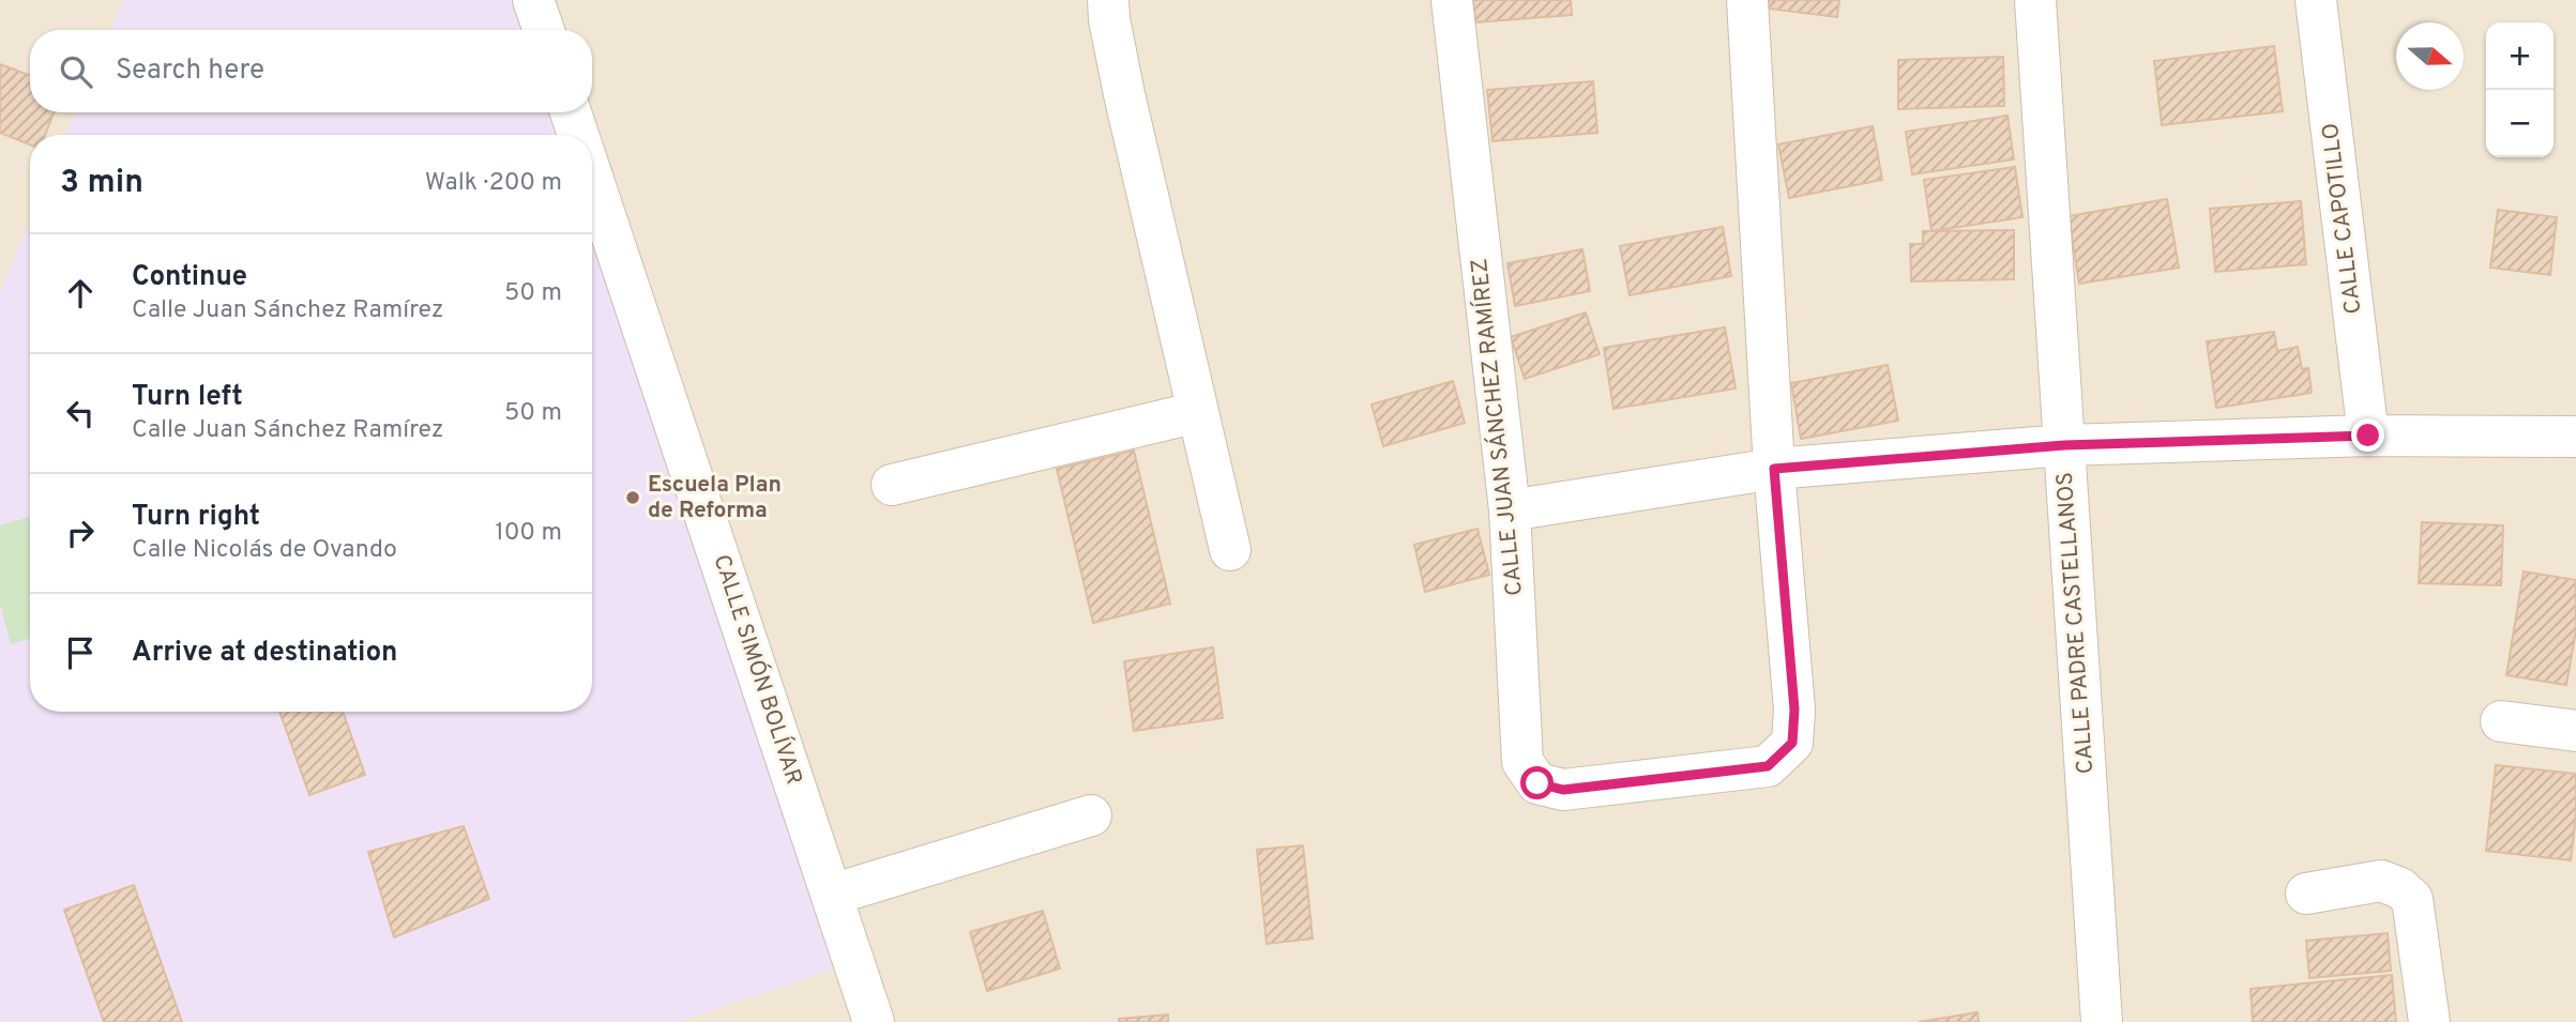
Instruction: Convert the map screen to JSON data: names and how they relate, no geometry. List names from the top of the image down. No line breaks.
{"streets":{"street":["CALLE CAPOTILLO","CALLE JUAN SÁNCHEZ RAMÍREZ","CALLE PADRE CASTELLANOS","CALLE SIMÓN BOLÍVAR"]},"places":["Escuela Plan de Reforma"],"north":"right","page":{"map_buttons":["+","−"],"search":"Search here","heading":["3 min","Walk · 200 m"],"list":[["Continue","Calle Juan Sánchez Ramírez","50 m"],["Turn left","Calle Juan Sánchez Ramírez","50 m"],["Turn right","Calle Nicolás de Ovando","100 m"],"Arrive at destination"]}}
